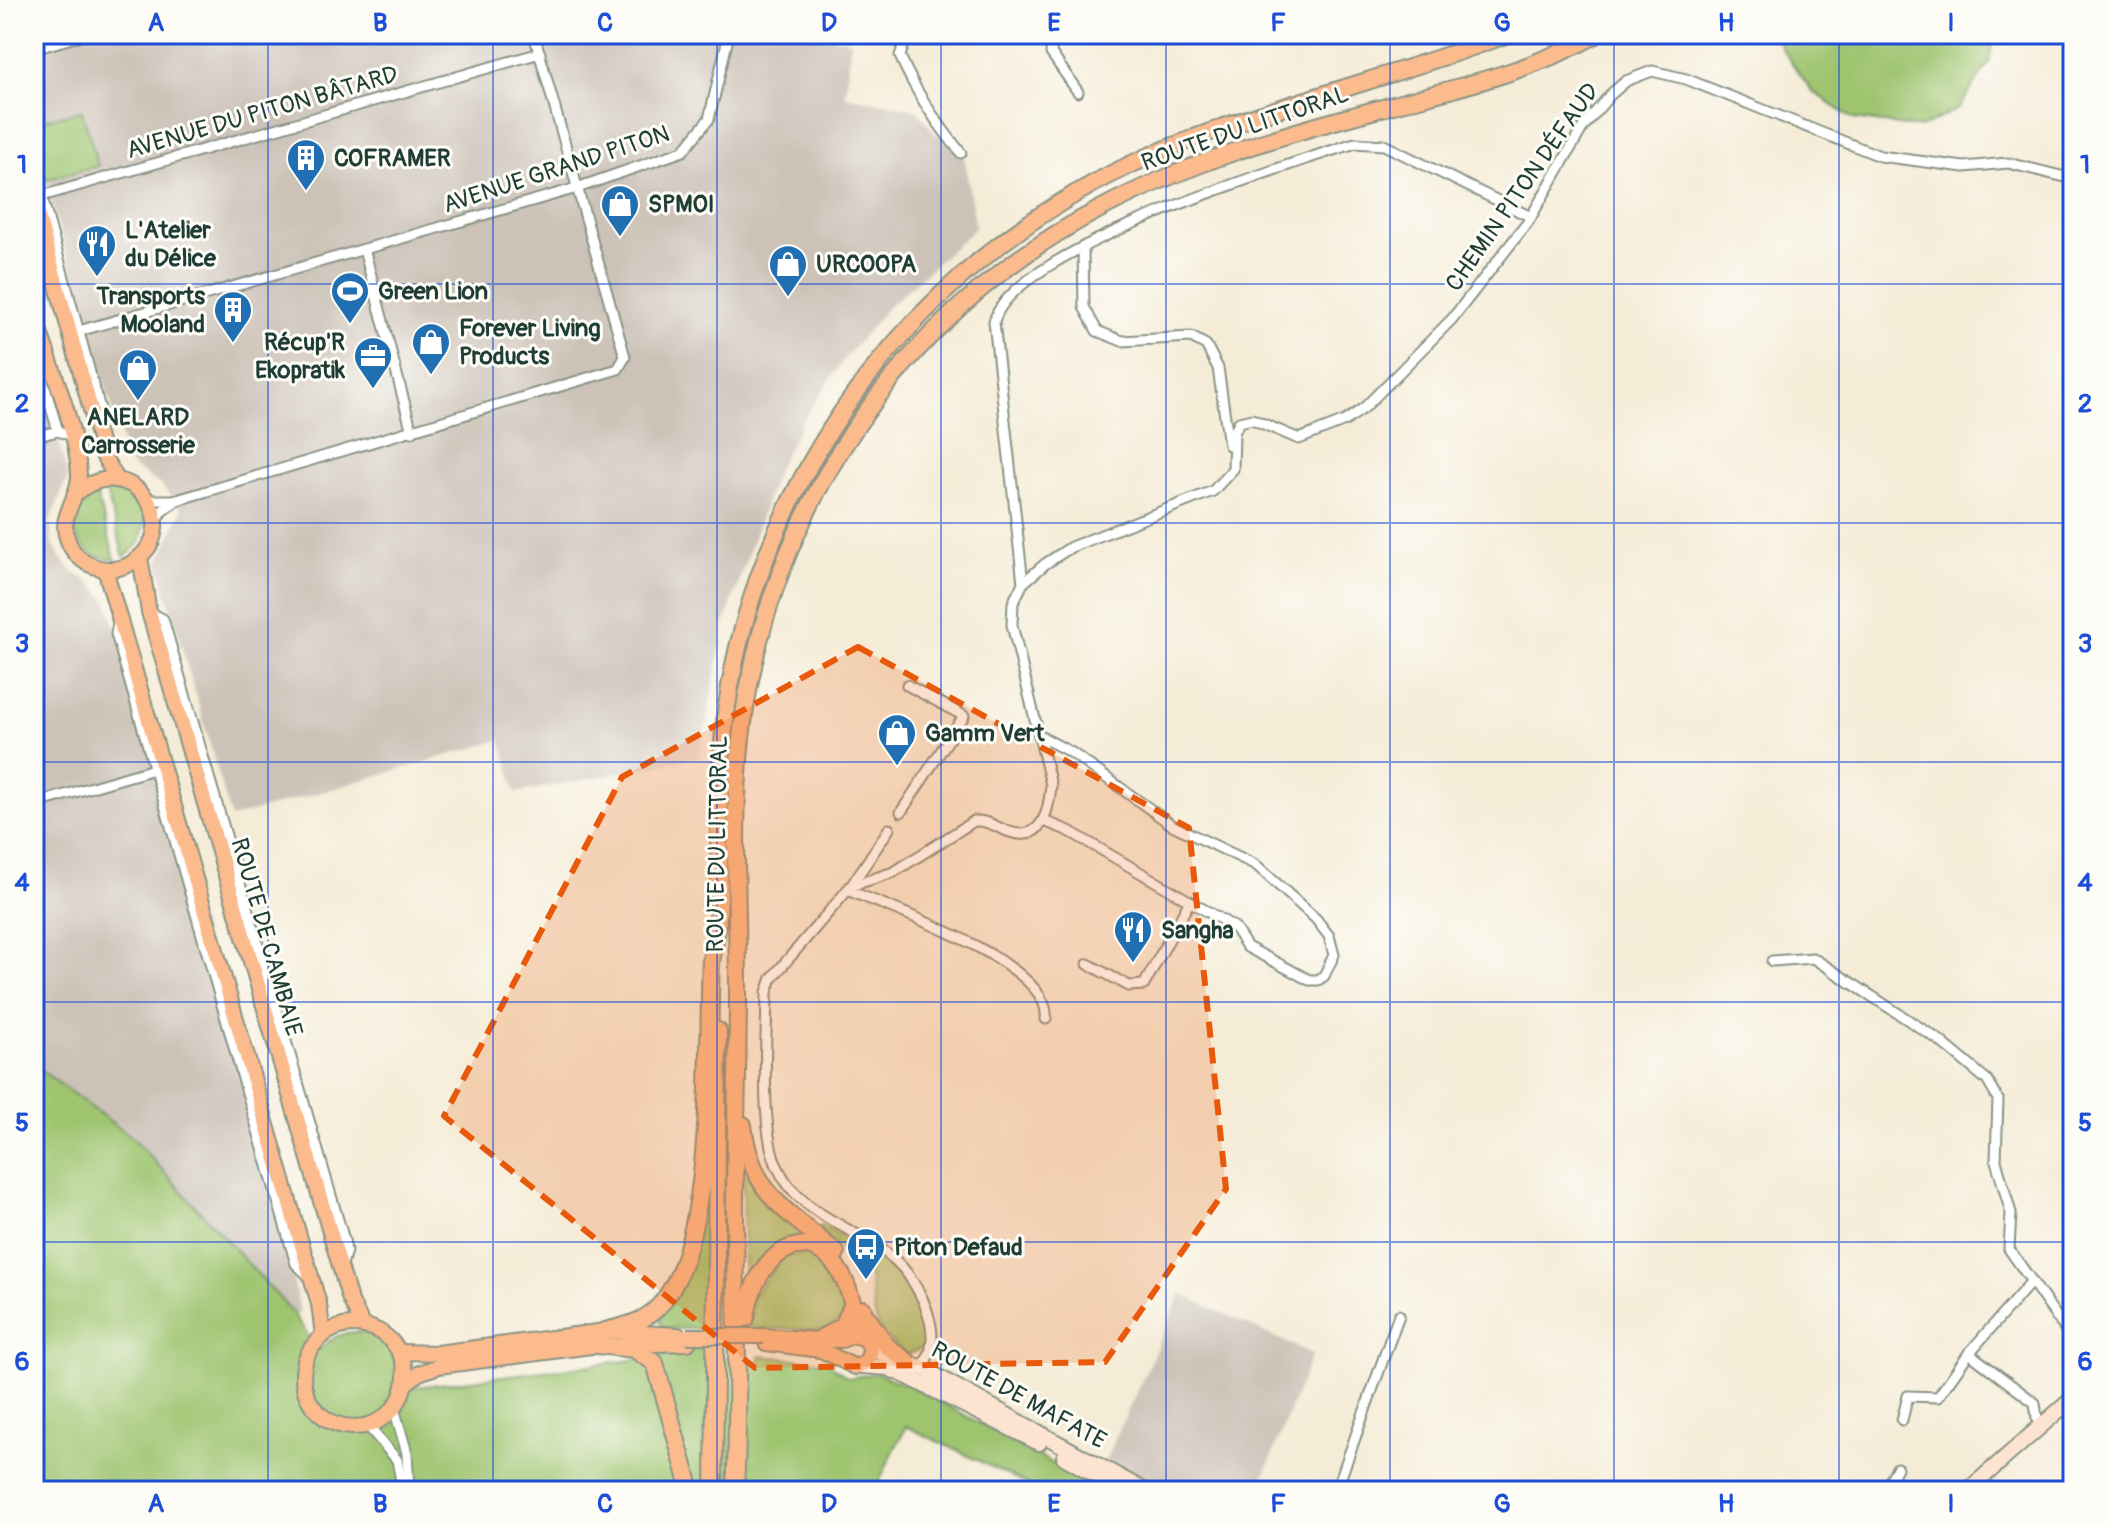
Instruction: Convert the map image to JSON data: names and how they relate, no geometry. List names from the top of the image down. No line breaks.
{"streets":{"highway":["ROUTE DU LITTORAL"],"main road":["ROUTE DE CAMBAIE","ROUTE DE MAFATE"],"street":["AVENUE DU PITON BÂTARD","AVENUE GRAND PITON","CHEMIN PITON DÉFAUD"]},"places":{"building":["COFRAMER","Transports Mooland"],"shop":["SPMOI","URCOOPA","Forever Living Products","ANELARD Carrosserie","Gamm Vert"],"restaurant":["L'Atelier du Délice","Sangha"],"sports":["Green Lion"],"office":["Récup'R Ekopratik"],"bus stop":["Piton Defaud"]},"grid":{"columns":["A","B","C","D","E","F","G","H","I"],"rows":["1","2","3","4","5","6"]}}
